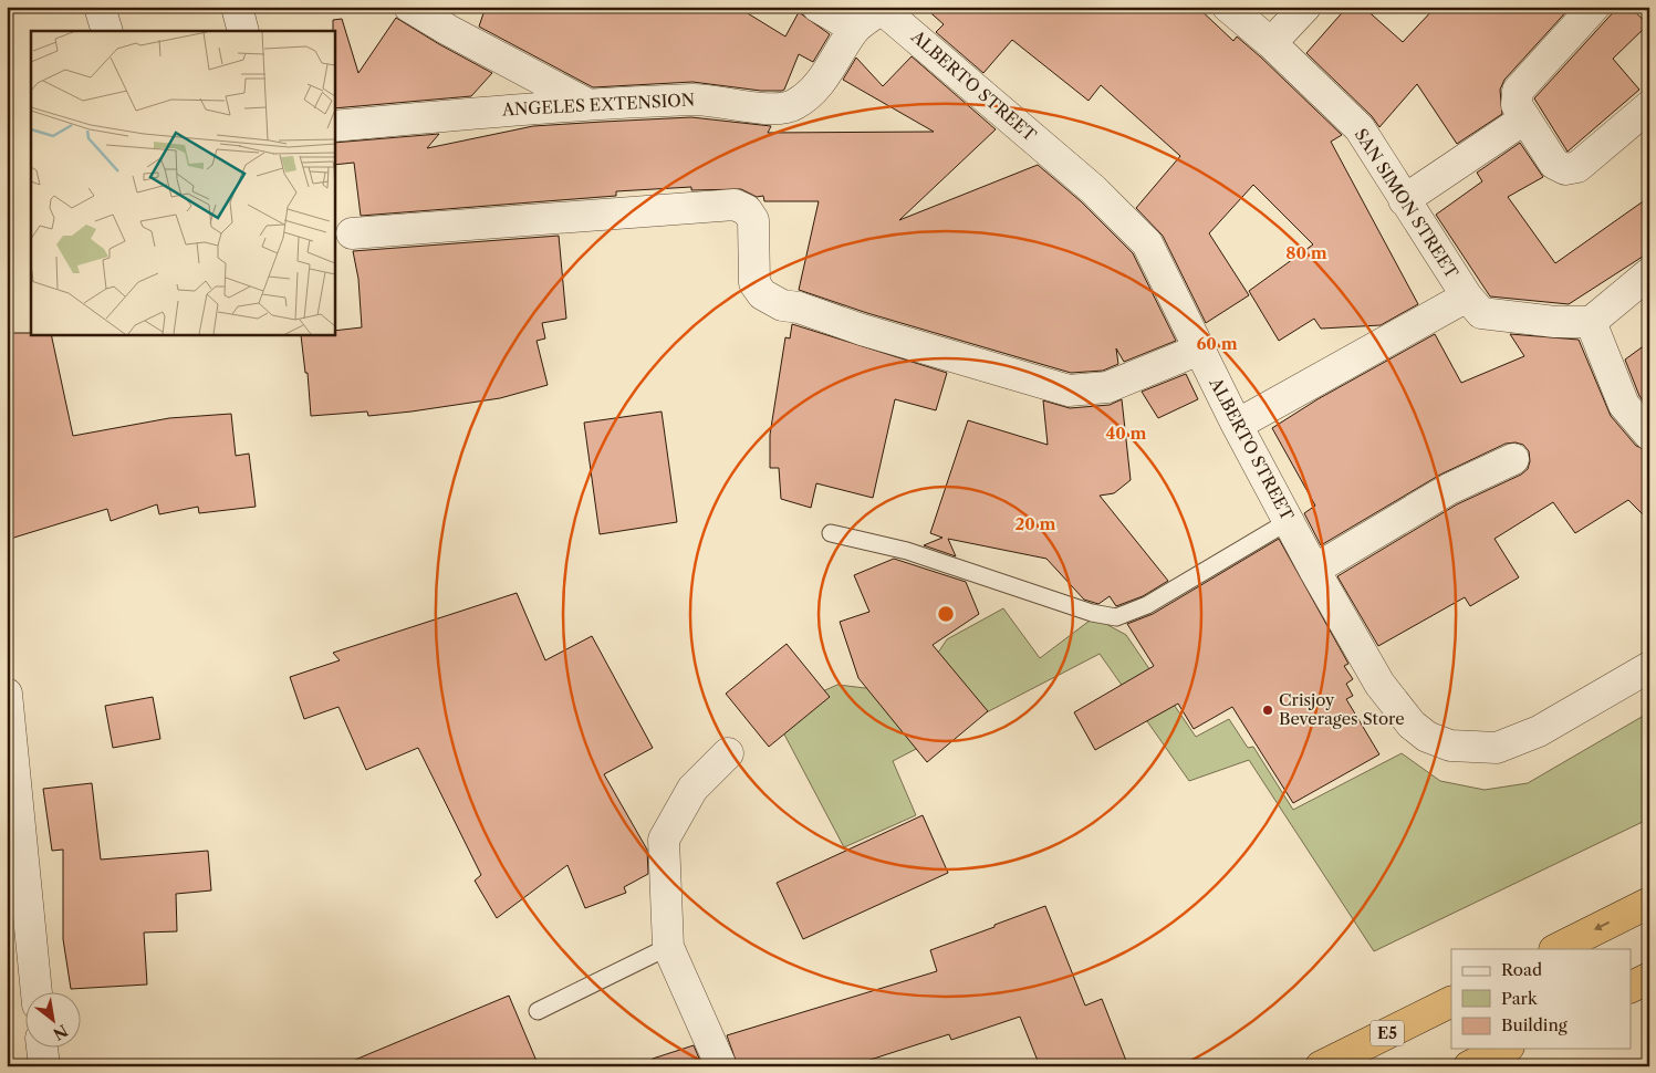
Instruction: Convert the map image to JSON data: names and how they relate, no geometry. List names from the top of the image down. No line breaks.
{"streets":{"highway":["E5"],"street":["ALBERTO STREET","ANGELES EXTENSION","SAN SIMON STREET"]},"crossings":[["ALBERTO STREET","ANGELES EXTENSION"]],"places":["Crisjoy Beverages Store"],"legend":["Road","Park","Building"],"north":"bottom right","rings":["80 m","60 m","40 m","20 m"]}
